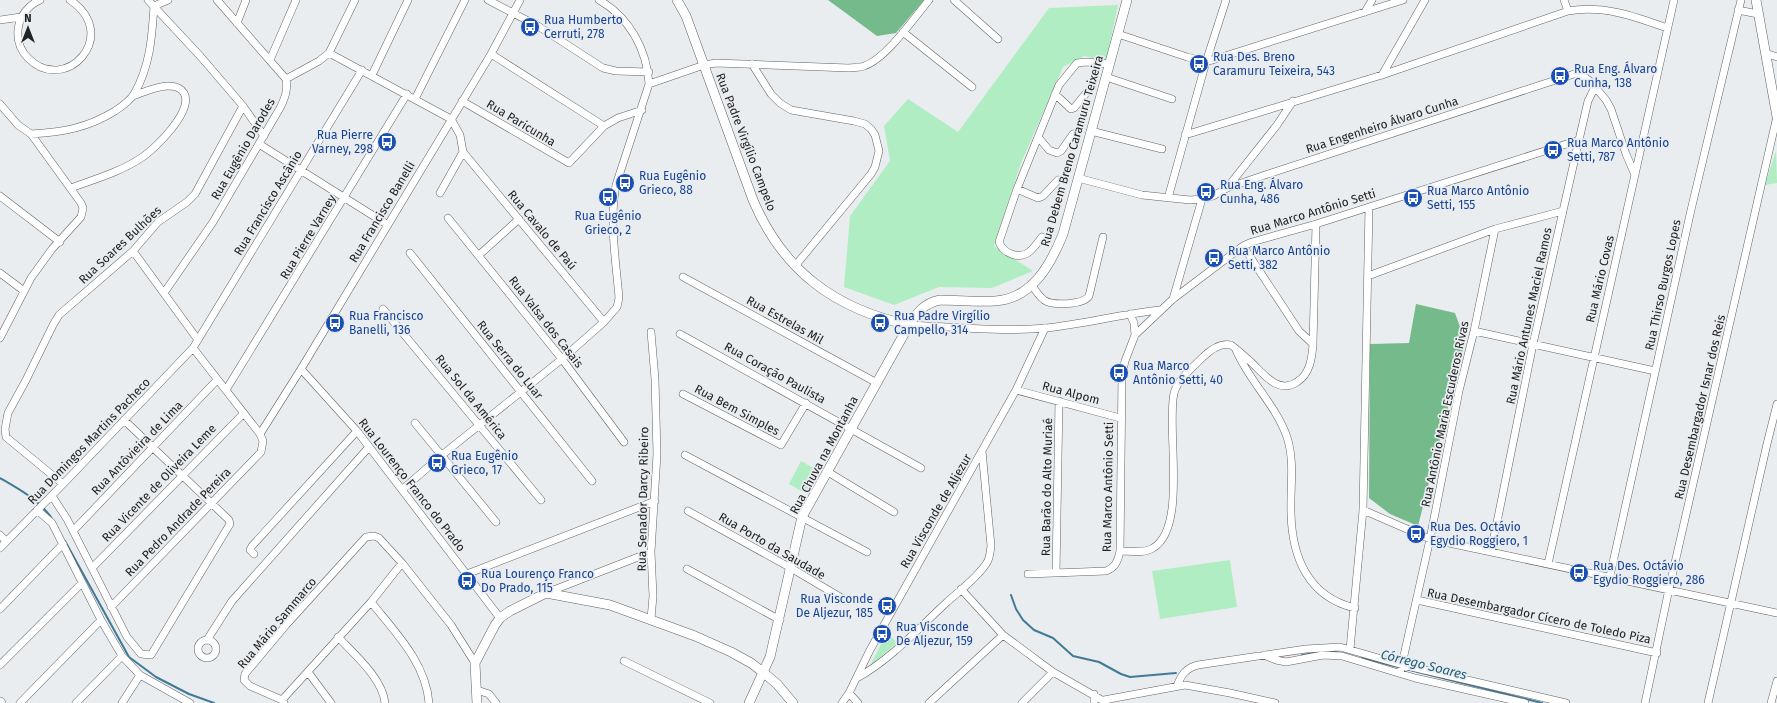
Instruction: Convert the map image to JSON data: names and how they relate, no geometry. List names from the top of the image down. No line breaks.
{"streets":{"street":["Rua Paricunha","Rua Engenheiro Álvaro Cunha","Rua Padre Virgílio Campelo","Rua Eugênio Darodes","Rua Debem Breno Caramuru Teixeira","Rua Francisco Ascânio","Rua Francisco Banelli","Rua Marco Antônio Setti","Rua Cavalo de Paú","Rua Pierre Varney","Rua Soares Bulhões","Rua Mário Covas","Rua Thirso Burgos Lopes","Rua Mário Antunes Maciel Ramos","Rua Estrelas Mil","Rua Valsa dos Casais","Rua Serra do Luar","Rua Coração Paulista","Rua Alpom","Rua Sol da América","Rua Desembargador Isnar dos Reis","Rua Bem Simples","Rua Antônio Maria Escuderos Rivas","Rua Domingos Martins Pacheco","Rua Antôvieira de Lima","Rua Chuva na Montanha","Rua Vicente de Oliveira Leme","Rua Lourenço Franco do Prado","Rua Barão do Alto Muriaé","Rua Senador Darcy Ribeiro","Rua Visconde de Aljezur","Rua Pedro Andrade Pereira","Rua Porto da Saudade","Rua Desembargador Cícero de Toledo Piza","Rua Mário Sammarco"]},"crossings":[["Rua Paricunha","Rua Francisco Banelli"],["Rua Engenheiro Álvaro Cunha","Rua Debem Breno Caramuru Teixeira"],["Rua Engenheiro Álvaro Cunha","Rua Mário Covas"],["Rua Engenheiro Álvaro Cunha","Rua Mário Antunes Maciel Ramos"],["Rua Padre Virgílio Campelo","Rua Debem Breno Caramuru Teixeira"],["Rua Padre Virgílio Campelo","Rua Marco Antônio Setti"],["Rua Padre Virgílio Campelo","Rua Chuva na Montanha"],["Rua Padre Virgílio Campelo","Rua Visconde de Aljezur"],["Rua Debem Breno Caramuru Teixeira","Rua Chuva na Montanha"],["Rua Francisco Ascânio","Rua Domingos Martins Pacheco"],["Rua Francisco Banelli","Rua Cavalo de Paú"],["Rua Francisco Banelli","Rua Lourenço Franco do Prado"],["Rua Francisco Banelli","Rua Pedro Andrade Pereira"],["Rua Marco Antônio Setti","Rua Mário Antunes Maciel Ramos"],["Rua Marco Antônio Setti","Rua Alpom"],["Rua Marco Antônio Setti","Rua Barão do Alto Muriaé"],["Rua Soares Bulhões","Rua Domingos Martins Pacheco"],["Rua Estrelas Mil","Rua Chuva na Montanha"],["Rua Coração Paulista","Rua Bem Simples"],["Rua Coração Paulista","Rua Chuva na Montanha"],["Rua Alpom","Rua Barão do Alto Muriaé"],["Rua Alpom","Rua Visconde de Aljezur"],["Rua Desembargador Isnar dos Reis","Rua Desembargador Cícero de Toledo Piza"],["Rua Antônio Maria Escuderos Rivas","Rua Desembargador Cícero de Toledo Piza"],["Rua Chuva na Montanha","Rua Porto da Saudade"]],"water":["Córrego Soares"],"places":{"bus stop":["Rua Humberto Cerruti, 278","Rua Des. Breno Caramuru Teixeira, 543","Rua Eng. Álvaro Cunha, 138","Rua Pierre Varney, 298","Rua Marco Antônio Setti, 787","Rua Eugênio Grieco, 88","Rua Eng. Álvaro Cunha, 486","Rua Eugênio Grieco, 2","Rua Marco Antônio Setti, 155","Rua Marco Antônio Setti, 382","Rua Francisco Banelli, 136","Rua Padre Virgílio Campello, 314","Rua Marco Antônio Setti, 40","Rua Eugênio Grieco, 17","Rua Des. Octávio Egydio Roggiero, 1","Rua Des. Octávio Egydio Roggiero, 286","Rua Lourenço Franco Do Prado, 115","Rua Visconde De Aljezur, 185","Rua Visconde De Aljezur, 159"]},"north":"top"}
